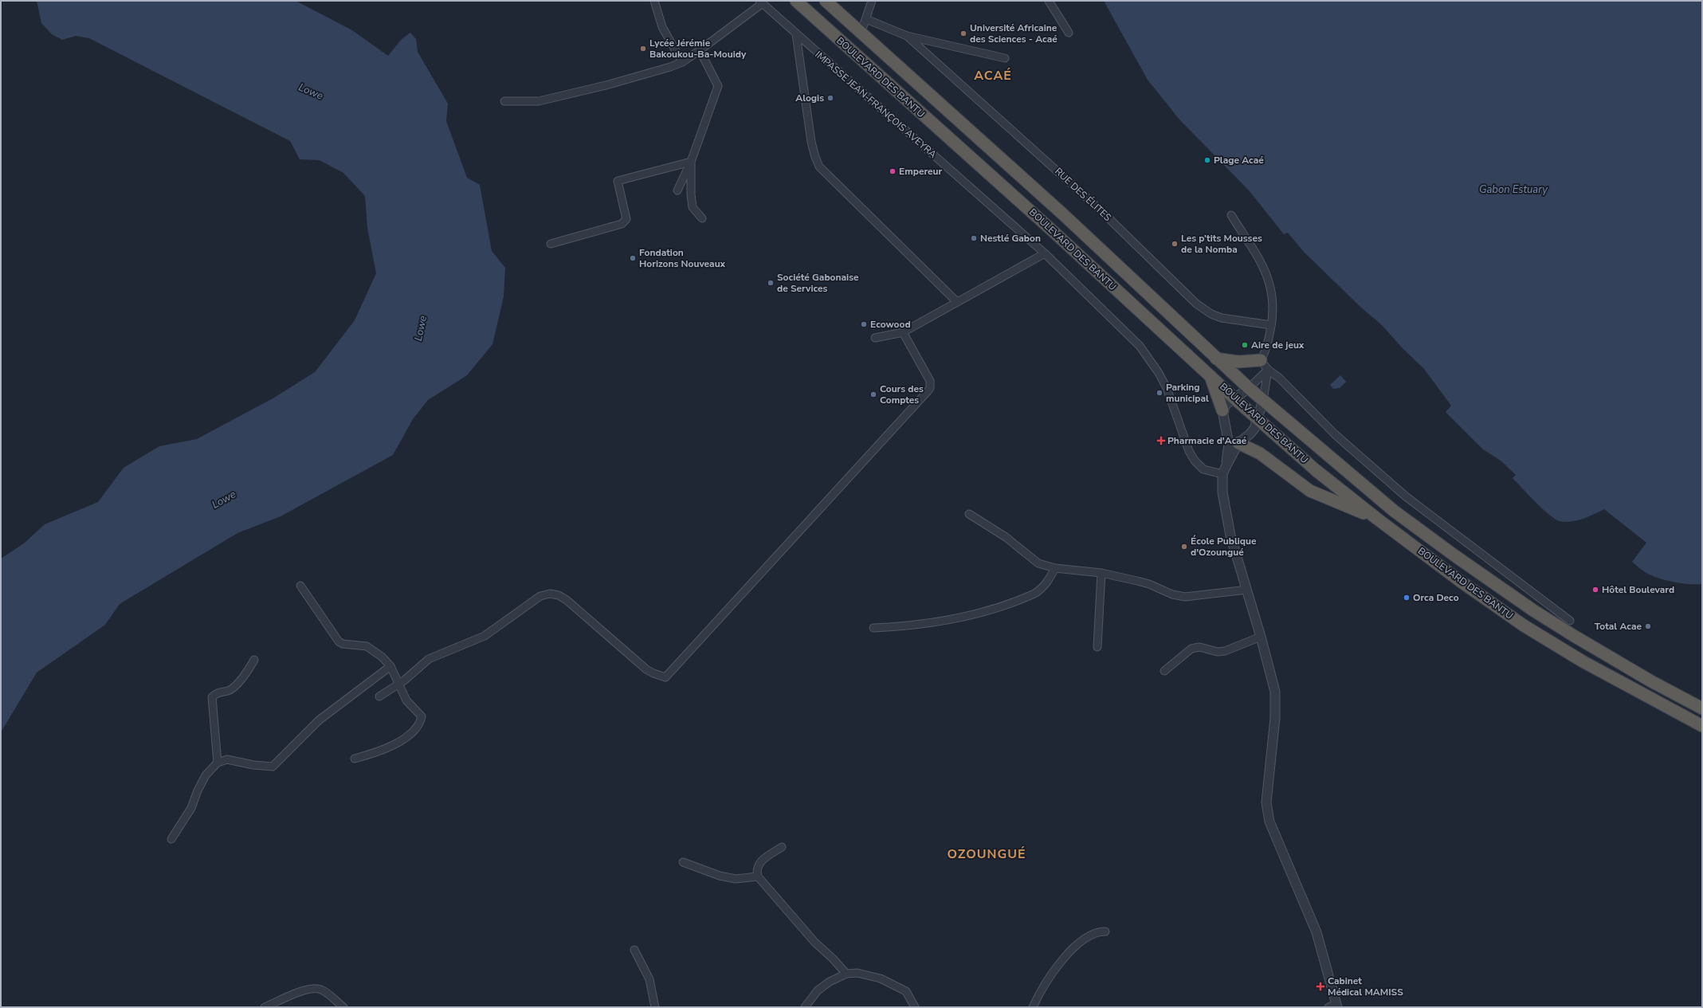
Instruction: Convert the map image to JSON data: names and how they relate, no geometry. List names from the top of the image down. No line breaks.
{"streets":{"highway":["BOULEVARD DES BANTU"],"street":["IMPASSE JEAN-FRANÇOIS AVEYRA","RUE DES ÉLITES"]},"districts":["ACAÉ","OZOUNGUÉ"],"water":["Lowe","Gabon Estuary"],"places":{"other":["Université Africaine des Sciences - Acaé","Lycée Jérémie Bakoukou-Ba-Mouidy","Alogis","Plage Acaé","Empereur","Nestlé Gabon","Les p’tits Mousses de la Nomba","Fondation Horizons Nouveaux","Société Gabonaise de Services","Ecowood","Aire de jeux","Parking municipal","Cours des Comptes","École Publique d'Ozoungué","Hôtel Boulevard","Orca Deco","Total Acae"],"health":["Pharmacie d'Acaé","Cabinet Médical MAMISS"]}}
